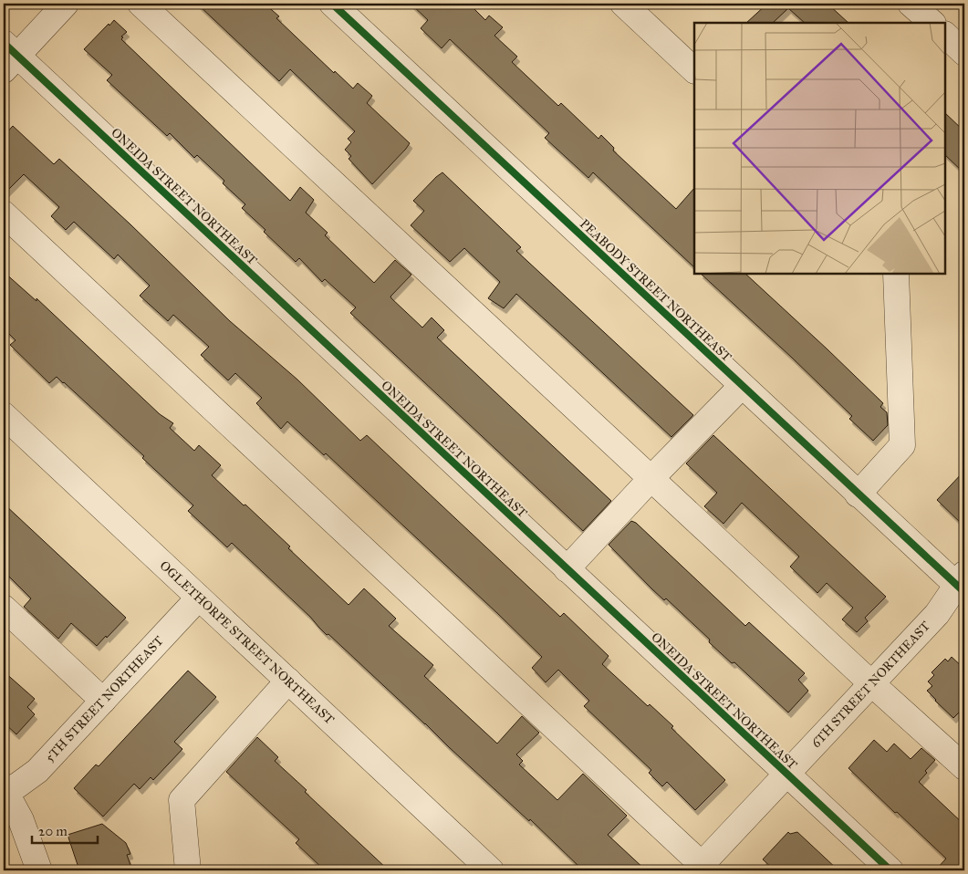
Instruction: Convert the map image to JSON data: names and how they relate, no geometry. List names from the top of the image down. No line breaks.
{"streets":{"street":["ONEIDA STREET NORTHEAST","PEABODY STREET NORTHEAST","OGLETHORPE STREET NORTHEAST","6TH STREET NORTHEAST","5TH STREET NORTHEAST"]},"crossings":[["ONEIDA STREET NORTHEAST","6TH STREET NORTHEAST"],["PEABODY STREET NORTHEAST","6TH STREET NORTHEAST"],["OGLETHORPE STREET NORTHEAST","5TH STREET NORTHEAST"]],"scale_bar":"20 m"}
